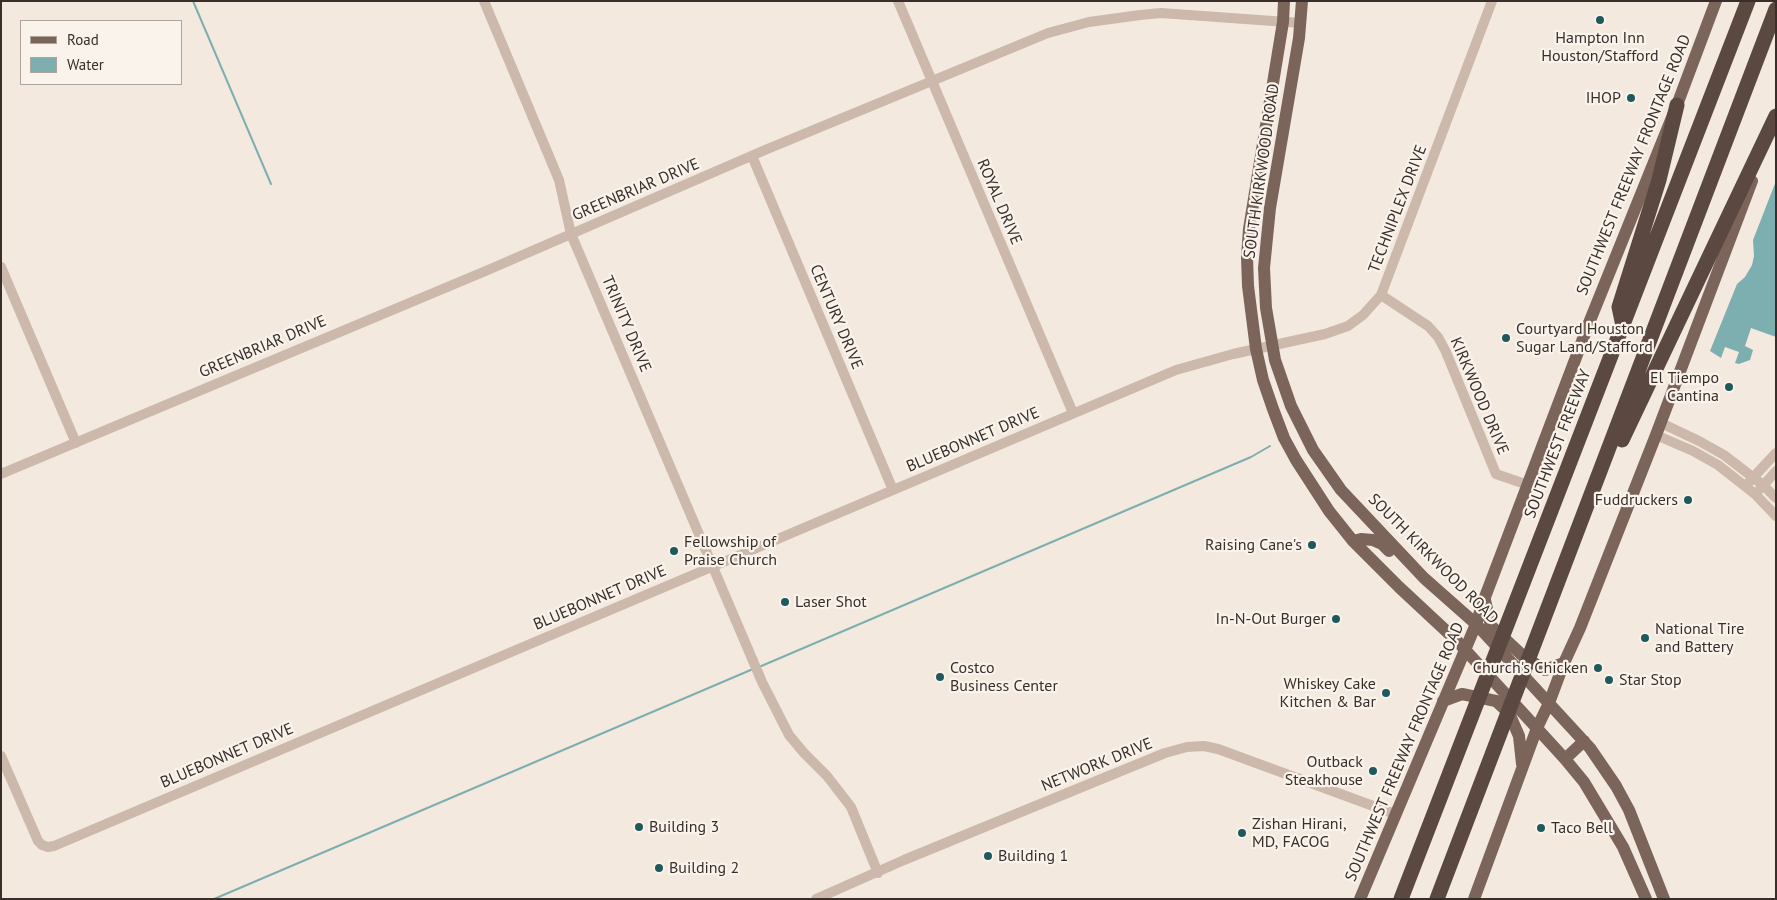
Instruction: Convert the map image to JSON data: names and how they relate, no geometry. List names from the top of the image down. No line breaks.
{"streets":{"highway":["SOUTHWEST FREEWAY"],"main road":["SOUTHWEST FREEWAY FRONTAGE ROAD","SOUTH KIRKWOOD ROAD"],"street":["GREENBRIAR DRIVE","ROYAL DRIVE","TECHNIPLEX DRIVE","CENTURY DRIVE","TRINITY DRIVE","KIRKWOOD DRIVE","BLUEBONNET DRIVE","NETWORK DRIVE"]},"crossings":[["SOUTHWEST FREEWAY FRONTAGE ROAD","SOUTH KIRKWOOD ROAD"],["SOUTHWEST FREEWAY FRONTAGE ROAD","KIRKWOOD DRIVE"],["SOUTHWEST FREEWAY FRONTAGE ROAD","NETWORK DRIVE"],["SOUTH KIRKWOOD ROAD","GREENBRIAR DRIVE"],["SOUTH KIRKWOOD ROAD","TECHNIPLEX DRIVE"],["SOUTH KIRKWOOD ROAD","BLUEBONNET DRIVE"],["GREENBRIAR DRIVE","ROYAL DRIVE"],["GREENBRIAR DRIVE","CENTURY DRIVE"],["GREENBRIAR DRIVE","TRINITY DRIVE"],["ROYAL DRIVE","BLUEBONNET DRIVE"],["TECHNIPLEX DRIVE","KIRKWOOD DRIVE"],["TECHNIPLEX DRIVE","BLUEBONNET DRIVE"],["CENTURY DRIVE","BLUEBONNET DRIVE"],["TRINITY DRIVE","BLUEBONNET DRIVE"],["TRINITY DRIVE","NETWORK DRIVE"]],"places":["Hampton Inn Houston/Stafford","IHOP","Courtyard Houston Sugar Land/Stafford","El Tiempo Cantina","Fuddruckers","Raising Cane's","Fellowship of Praise Church","Laser Shot","In-N-Out Burger","National Tire and Battery","Church's Chicken","Costco Business Center","Star Stop","Whiskey Cake Kitchen & Bar","Outback Steakhouse","Building 3","Taco Bell","Zishan Hirani, MD, FACOG","Building 1","Building 2"],"legend":["Road","Water"]}
